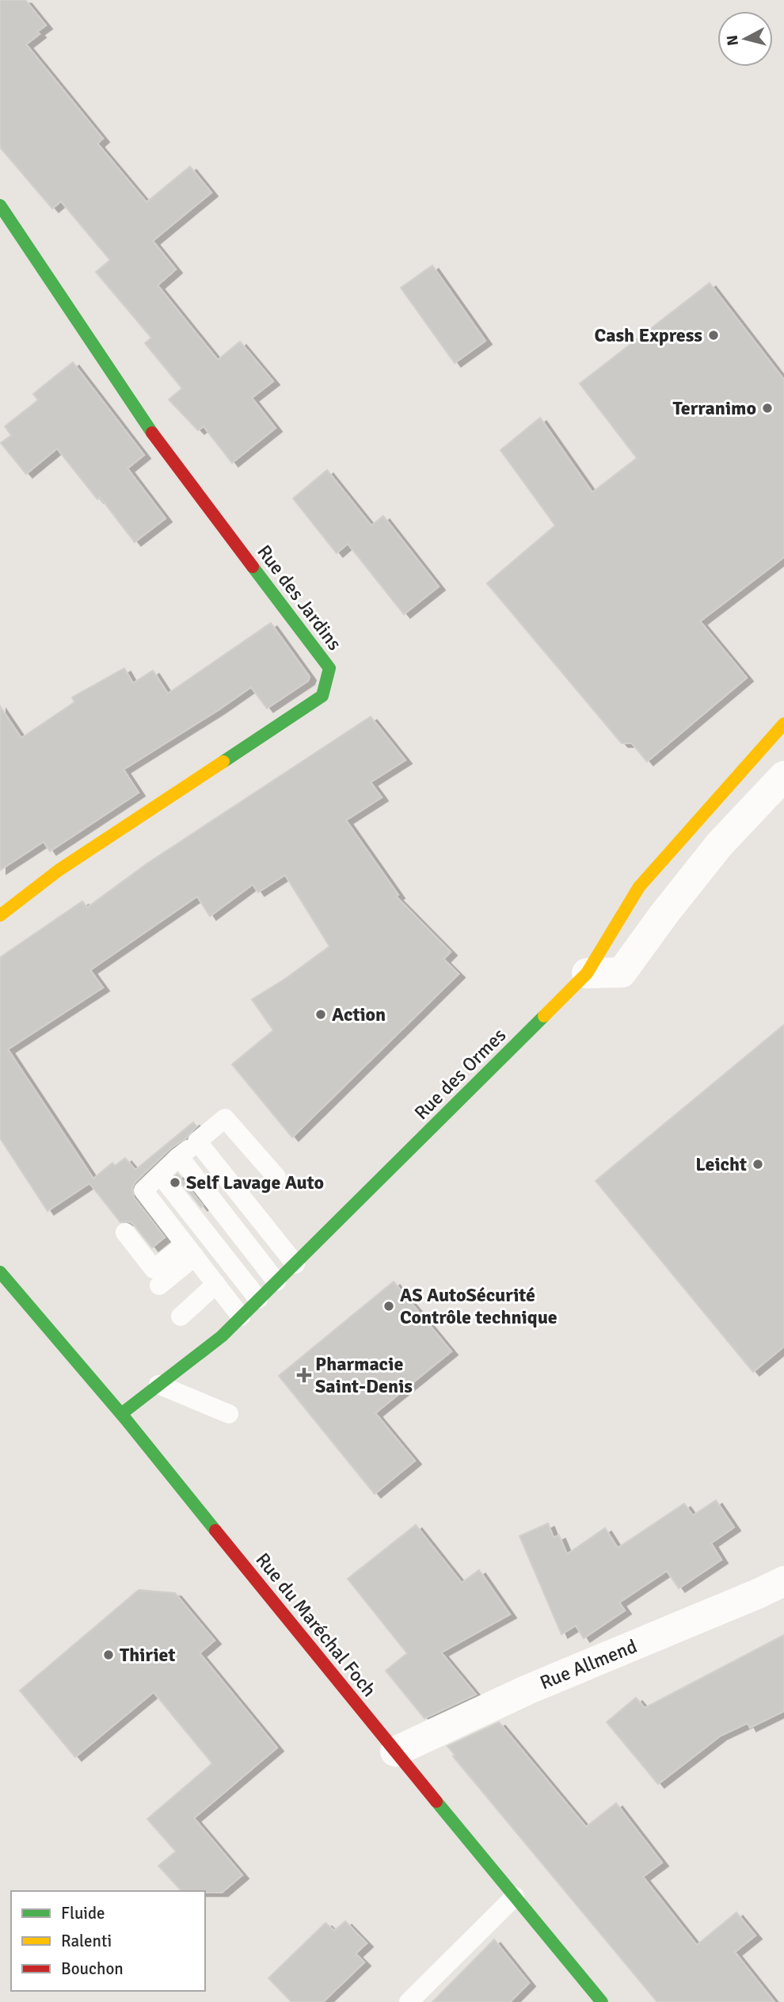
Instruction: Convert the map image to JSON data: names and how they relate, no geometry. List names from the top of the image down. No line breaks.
{"streets":{"street":["Rue des Jardins","Rue des Ormes","Rue du Maréchal Foch","Rue Allmend"]},"crossings":[["Rue des Ormes","Rue du Maréchal Foch"],["Rue du Maréchal Foch","Rue Allmend"]],"places":{"other":["Cash Express","Terranimo","Action","Leicht","Self Lavage Auto","AS AutoSécurité Contrôle technique","Thiriet"],"health":["Pharmacie Saint-Denis"]},"legend":["Fluide","Ralenti","Bouchon"],"north":"left"}
